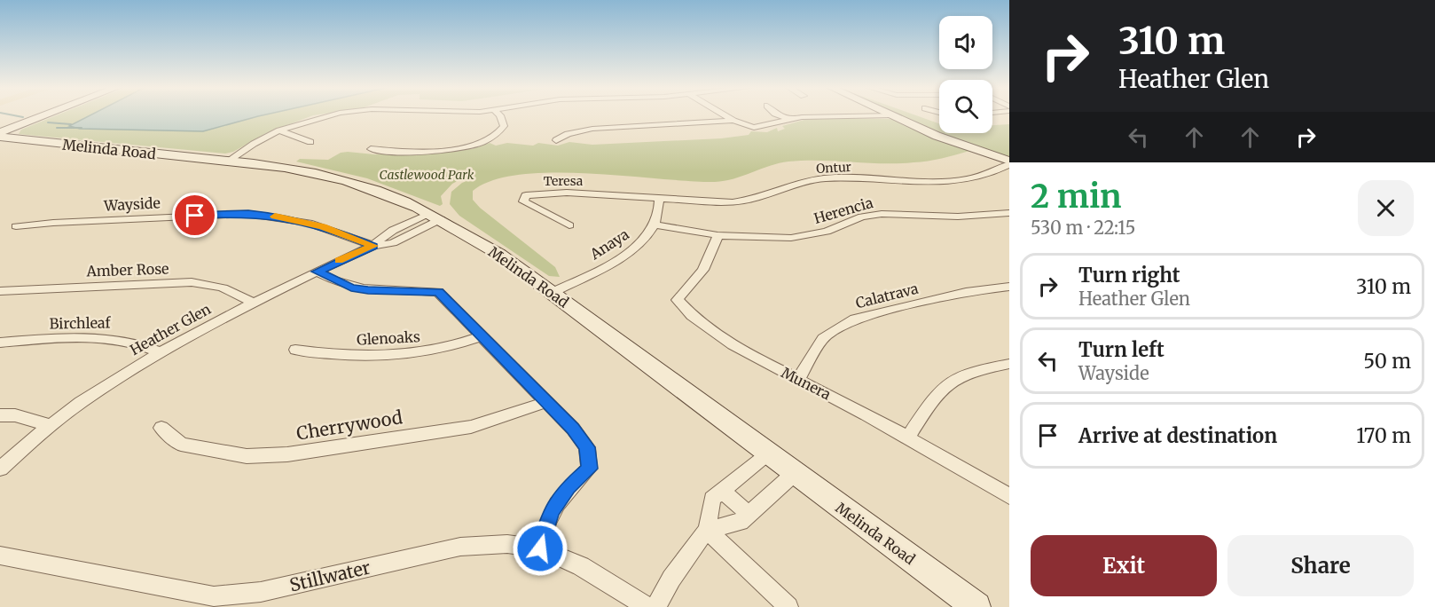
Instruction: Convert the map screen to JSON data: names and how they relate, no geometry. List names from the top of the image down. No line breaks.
{"streets":{"main road":["Melinda Road"],"street":["Ontur","Teresa","Wayside","Herencia","Anaya","Amber Rose","Calatrava","Birchleaf","Heather Glen","Glenoaks","Munera","Cherrywood","Stillwater"]},"crossings":[["Melinda Road","Anaya"],["Melinda Road","Heather Glen"],["Ontur","Teresa"],["Wayside","Heather Glen"],["Herencia","Anaya"],["Herencia","Munera"],["Amber Rose","Heather Glen"],["Calatrava","Munera"],["Birchleaf","Heather Glen"]],"parks":["Castlewood Park"],"page":{"turn":["310 m","Heather Glen"],"heading":["2 min","530 m · 22:15"],"list":[{"name":"Turn right","note":"Heather Glen","value":"310 m"},{"name":"Turn left","note":"Wayside","value":"50 m"},{"name":"Arrive at destination","value":"170 m"}],"buttons":["Exit","Share"]}}
